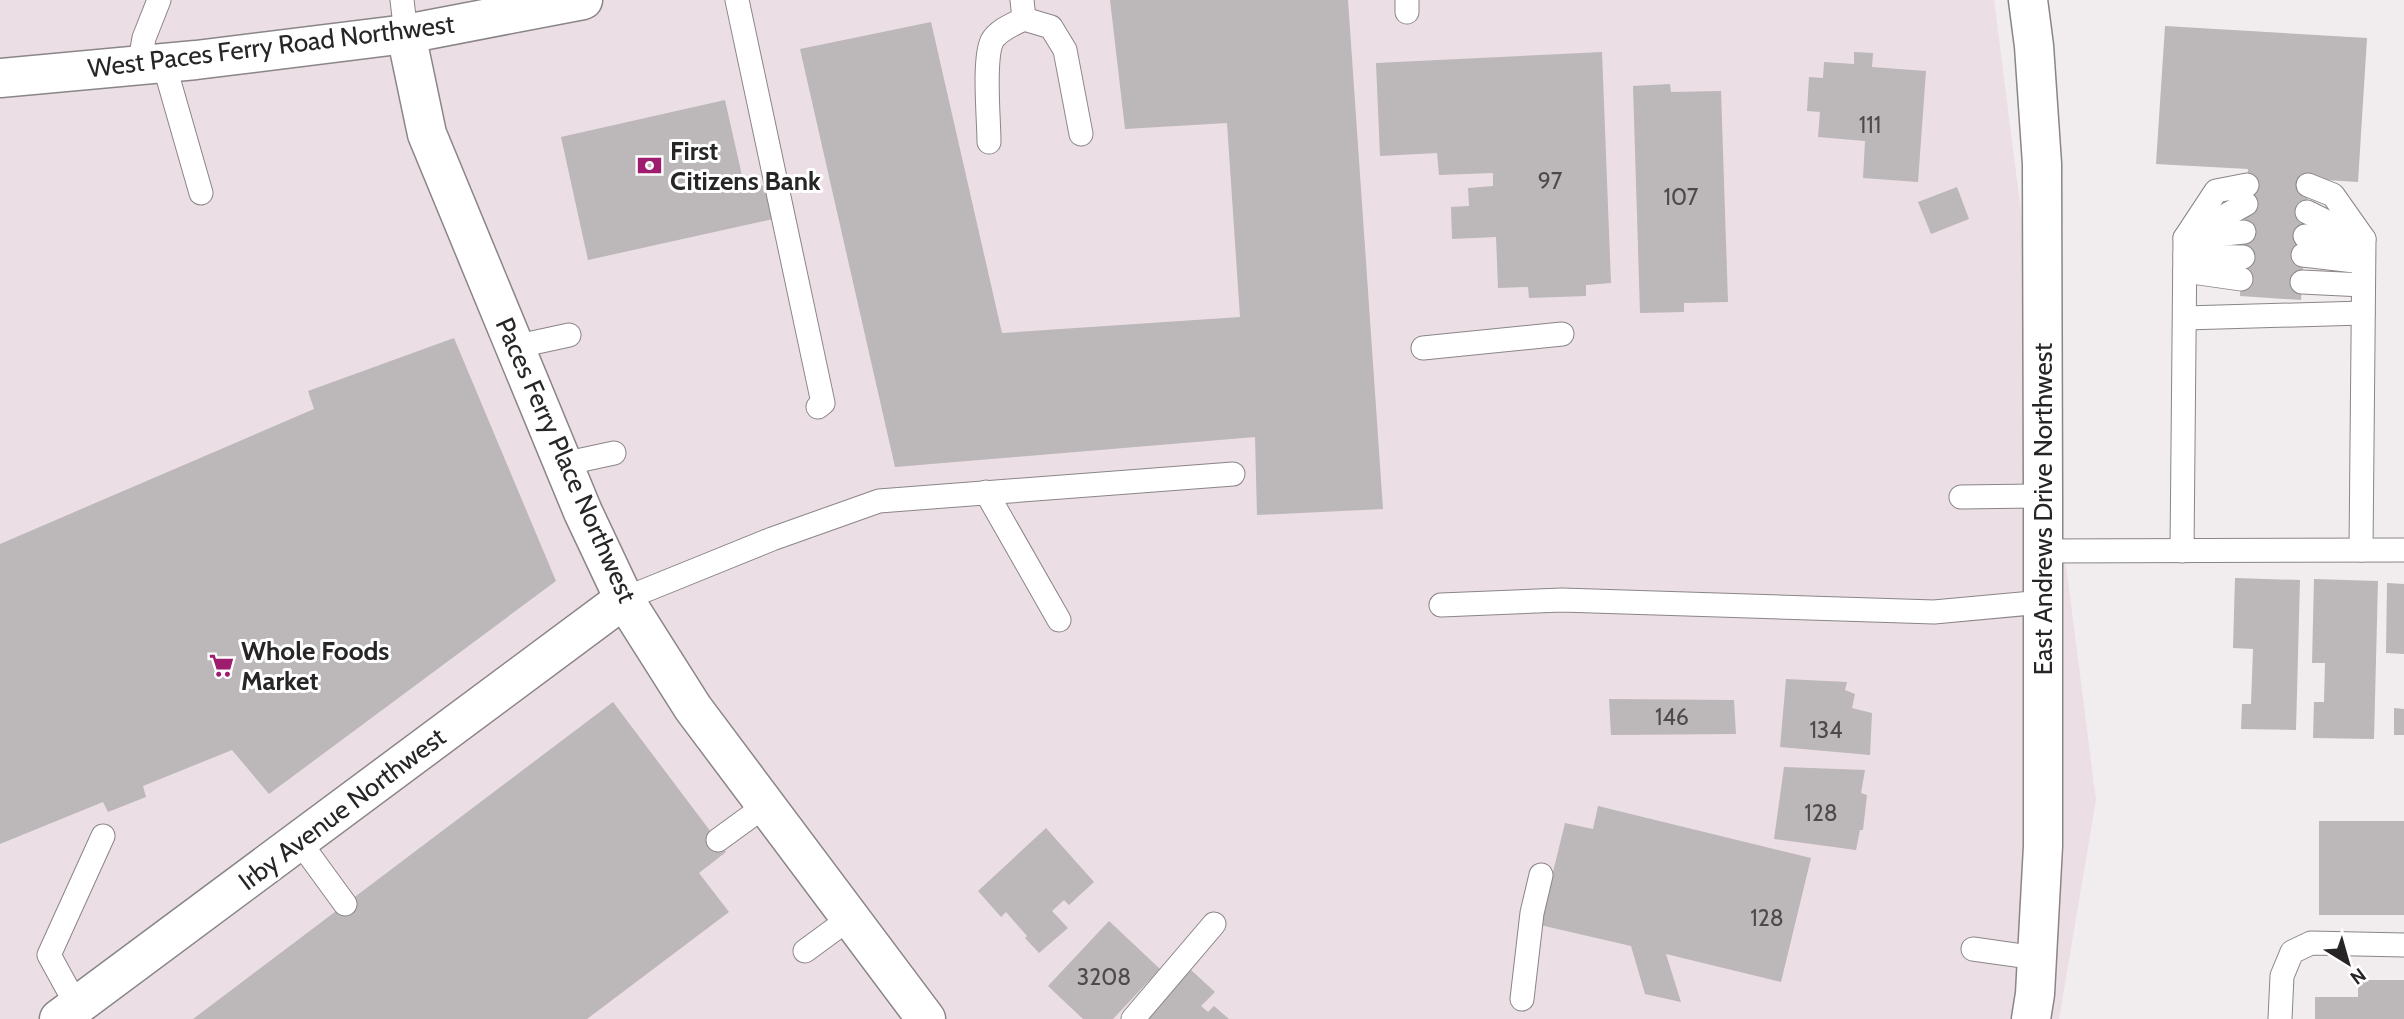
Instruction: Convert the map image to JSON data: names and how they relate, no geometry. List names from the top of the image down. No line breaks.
{"streets":{"street":["West Paces Ferry Road Northwest","Paces Ferry Place Northwest","East Andrews Drive Northwest","Irby Avenue Northwest"]},"crossings":[["West Paces Ferry Road Northwest","Paces Ferry Place Northwest"],["Paces Ferry Place Northwest","Irby Avenue Northwest"]],"places":{"bank":["First Citizens Bank"],"supermarket":["Whole Foods Market"]},"house_numbers":["111","97","107","146","134","128","128","3208"],"north":"bottom right"}
